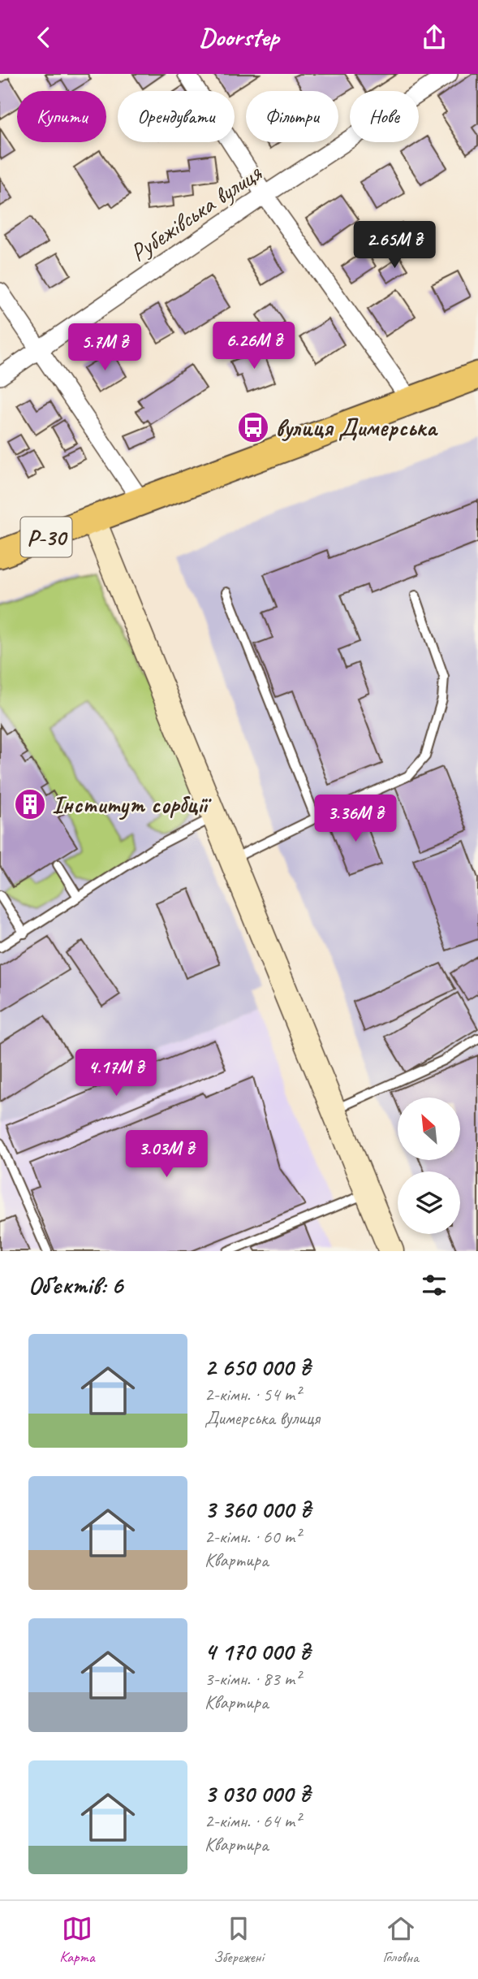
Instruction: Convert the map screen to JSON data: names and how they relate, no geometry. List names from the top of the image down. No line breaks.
{"streets":{"main road":["Р-30"],"street":["Рубежівська вулиця"]},"places":{"bus stop":["вулиця Димерська"],"building":["Інститут сорбції"]},"north":"top left","page":{"header":"Doorstep","chip":["Купити","Орендувати","Фільтри","Нове"],"price":["2.65M ₴","6.26M ₴","5.7M ₴","3.36M ₴","4.17M ₴","3.03M ₴"],"heading":"Об’єктів: 6","list":[{"name":"2 650 000 ₴","note":"2-кімн. · 54 m² · Димерська вулиця"},{"name":"3 360 000 ₴","note":"2-кімн. · 60 m² · Квартира"},{"name":"4 170 000 ₴","note":"3-кімн. · 83 m² · Квартира"},{"name":"3 030 000 ₴","note":"2-кімн. · 64 m² · Квартира"}],"tabs":["Карта","Збережені","Головна"]}}
